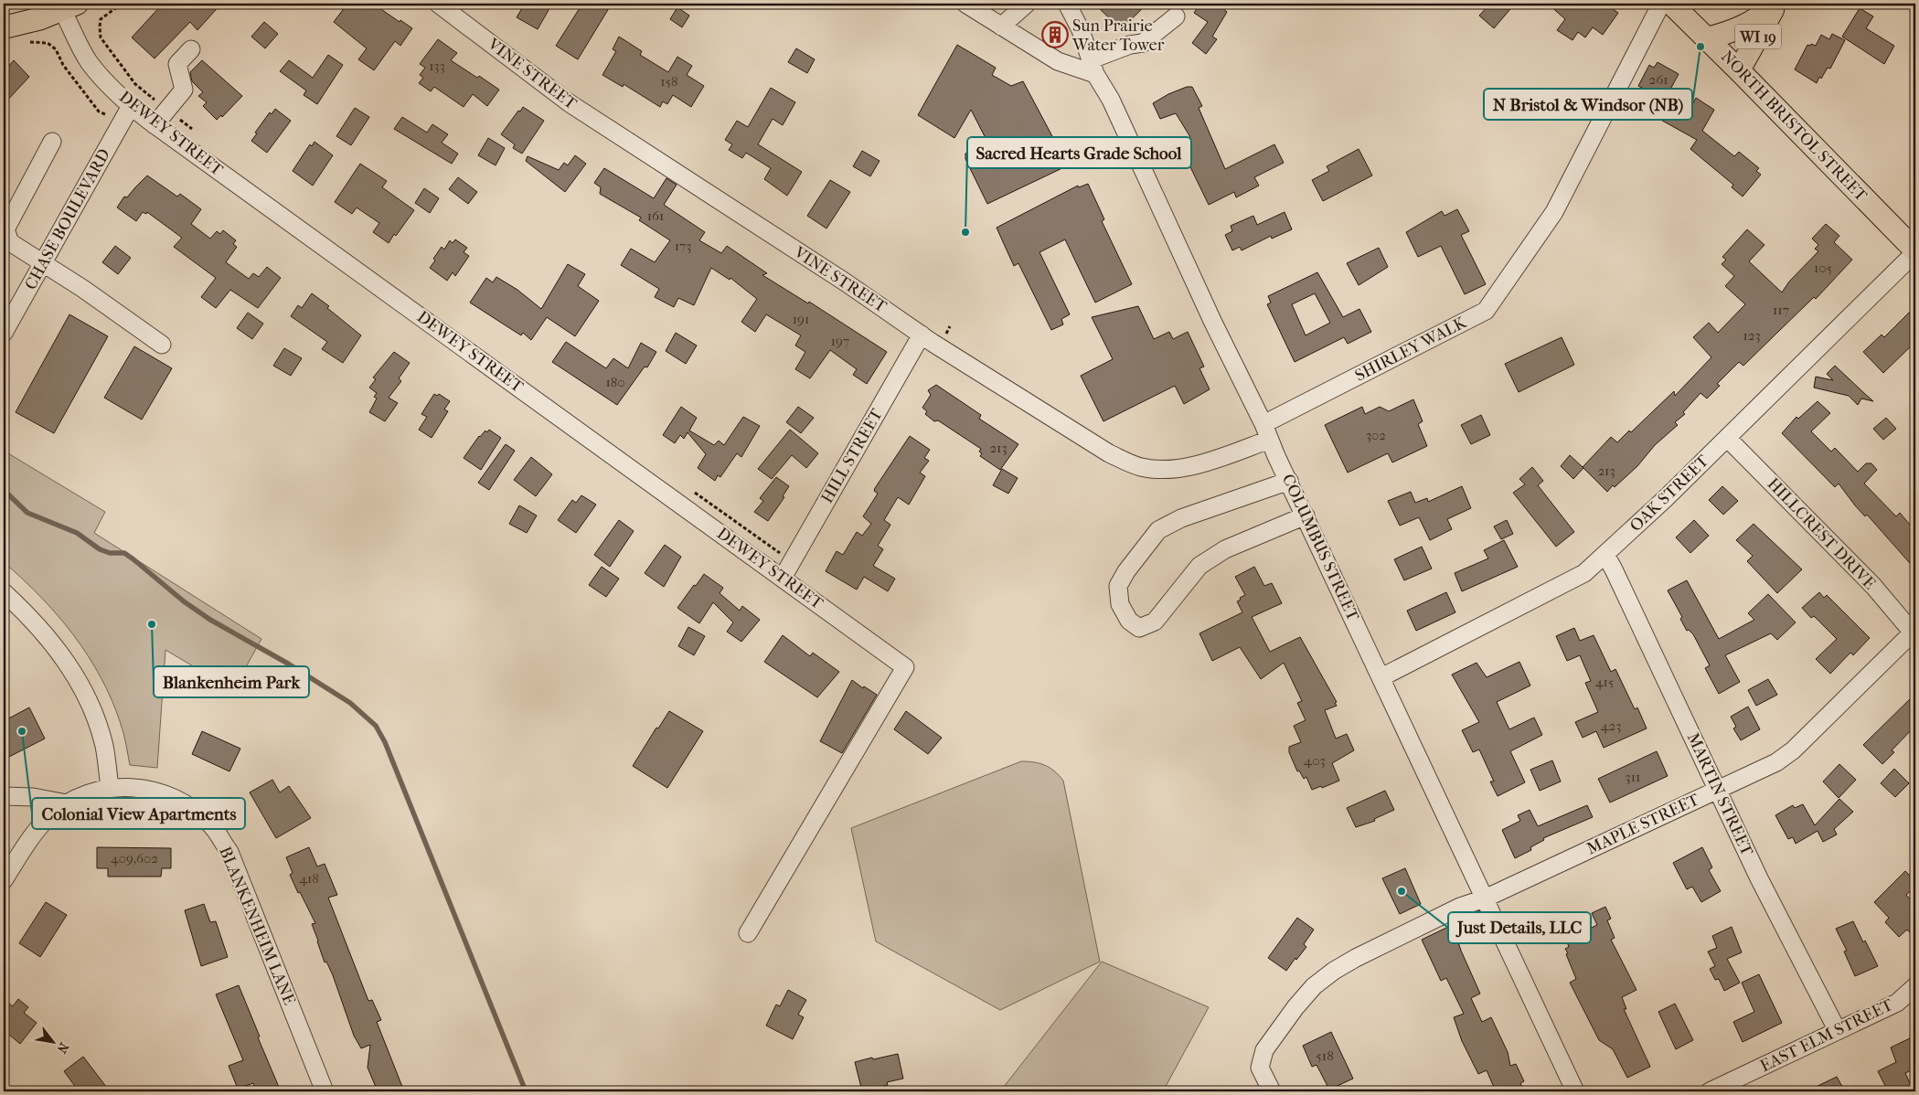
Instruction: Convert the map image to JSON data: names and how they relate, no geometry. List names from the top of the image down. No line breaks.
{"streets":{"main road":["WI 19","NORTH BRISTOL STREET"],"street":["VINE STREET","DEWEY STREET","CHASE BOULEVARD","SHIRLEY WALK","HILL STREET","OAK STREET","HILLCREST DRIVE","COLUMBUS STREET","MARTIN STREET","MAPLE STREET","BLANKENHEIM LANE","EAST ELM STREET"]},"crossings":[["WI 19","NORTH BRISTOL STREET"],["VINE STREET","SHIRLEY WALK"],["VINE STREET","HILL STREET"],["VINE STREET","COLUMBUS STREET"],["NORTH BRISTOL STREET","OAK STREET"],["DEWEY STREET","CHASE BOULEVARD"],["DEWEY STREET","HILL STREET"],["SHIRLEY WALK","COLUMBUS STREET"],["OAK STREET","HILLCREST DRIVE"],["OAK STREET","COLUMBUS STREET"],["OAK STREET","MARTIN STREET"],["HILLCREST DRIVE","MAPLE STREET"],["COLUMBUS STREET","MAPLE STREET"],["MARTIN STREET","MAPLE STREET"],["MARTIN STREET","EAST ELM STREET"]],"places":{"building":["Sun Prairie Water Tower"],"other":["N Bristol & Windsor (NB)","Sacred Hearts Grade School","Blankenheim Park","Colonial View Apartments","Just Details, LLC"]},"house_numbers":["133","261","158","161","173","105","117","191","123","197","180","302","213","213","415","423","403","311","409,602","418","518"],"north":"bottom right"}
